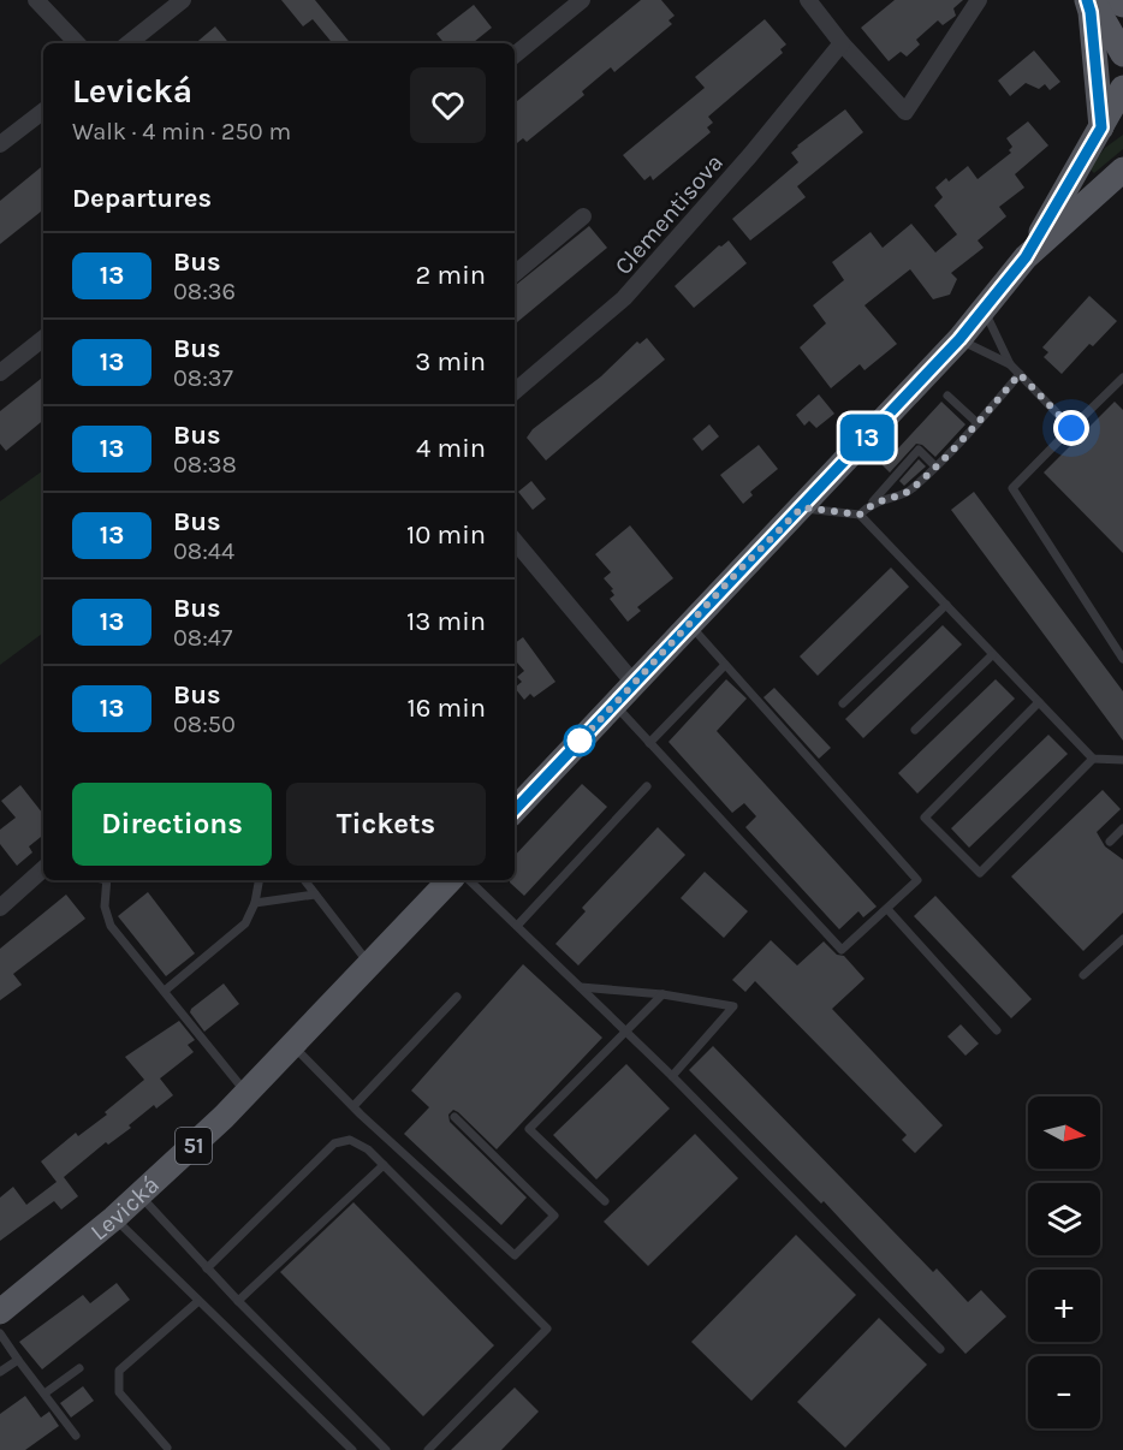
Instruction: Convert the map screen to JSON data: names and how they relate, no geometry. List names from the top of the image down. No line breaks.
{"streets":{"main road":["51","Levická"],"street":["Clementisova"]},"lines":["bus line 13"],"north":"right","page":{"on_map":"13","heading":[["Levická","Walk · 4 min · 250 m"],"Departures"],"list":[{"mark":"13","name":"Bus","note":"08:36","value":"2 min"},{"mark":"13","name":"Bus","note":"08:37","value":"3 min"},{"mark":"13","name":"Bus","note":"08:38","value":"4 min"},{"mark":"13","name":"Bus","note":"08:44","value":"10 min"},{"mark":"13","name":"Bus","note":"08:47","value":"13 min"},{"mark":"13","name":"Bus","note":"08:50","value":"16 min"}],"buttons":["Directions","Tickets"],"map_buttons":["+","−"]}}
